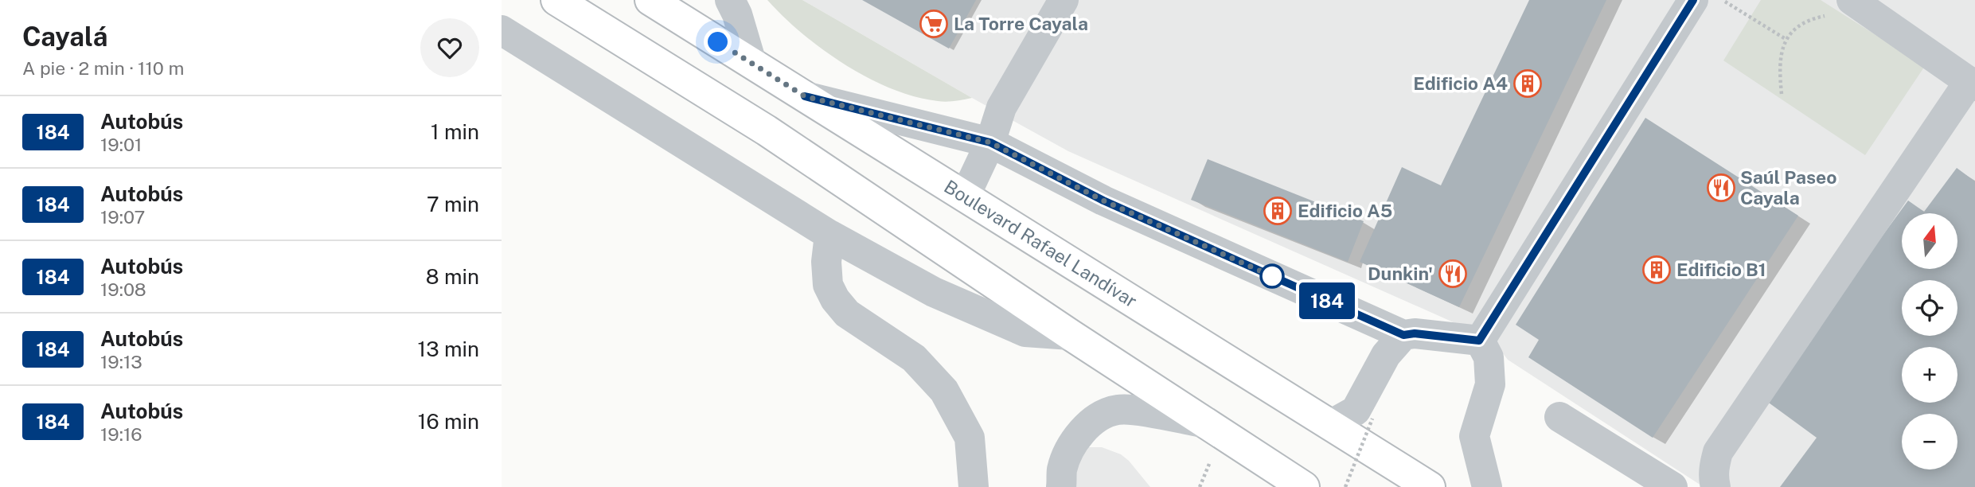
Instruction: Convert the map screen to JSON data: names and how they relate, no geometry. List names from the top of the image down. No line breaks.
{"streets":{"main road":["Boulevard Rafael Landívar"]},"places":{"supermarket":["La Torre Cayala"],"building":["Edificio A4","Edificio A5","Edificio B1"],"restaurant":["Saúl Paseo Cayala","Dunkin'"]},"lines":["bus line 184"],"north":"top","page":{"heading":["Cayalá","A pie · 2 min · 110 m"],"on_map":"184","list":[{"mark":"184","name":"Autobús","note":"19:01","value":"1 min"},{"mark":"184","name":"Autobús","note":"19:07","value":"7 min"},{"mark":"184","name":"Autobús","note":"19:08","value":"8 min"},{"mark":"184","name":"Autobús","note":"19:13","value":"13 min"},{"mark":"184","name":"Autobús","note":"19:16","value":"16 min"}],"map_buttons":["+","−"]}}
